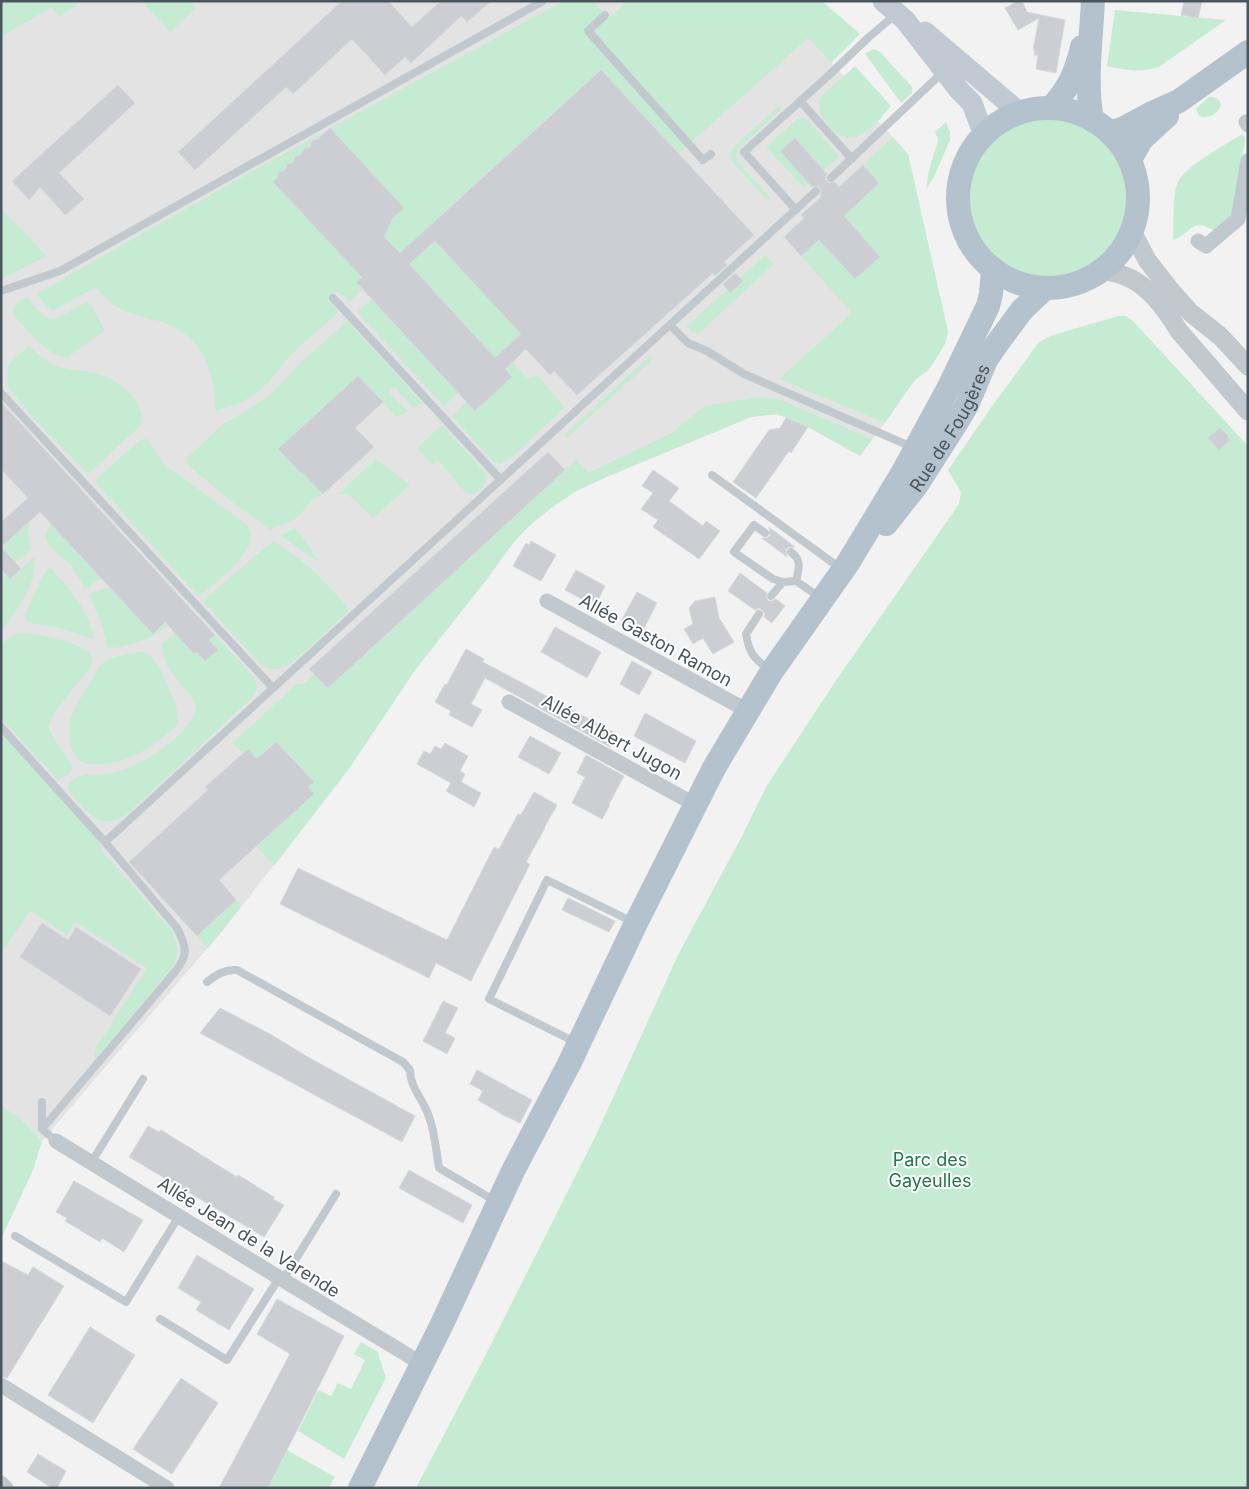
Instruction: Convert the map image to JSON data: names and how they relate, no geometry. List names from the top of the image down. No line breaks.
{"streets":{"main road":["Rue de Fougères"],"street":["Allée Gaston Ramon","Allée Albert Jugon","Allée Jean de la Varende"]},"parks":["Parc des Gayeulles"]}
